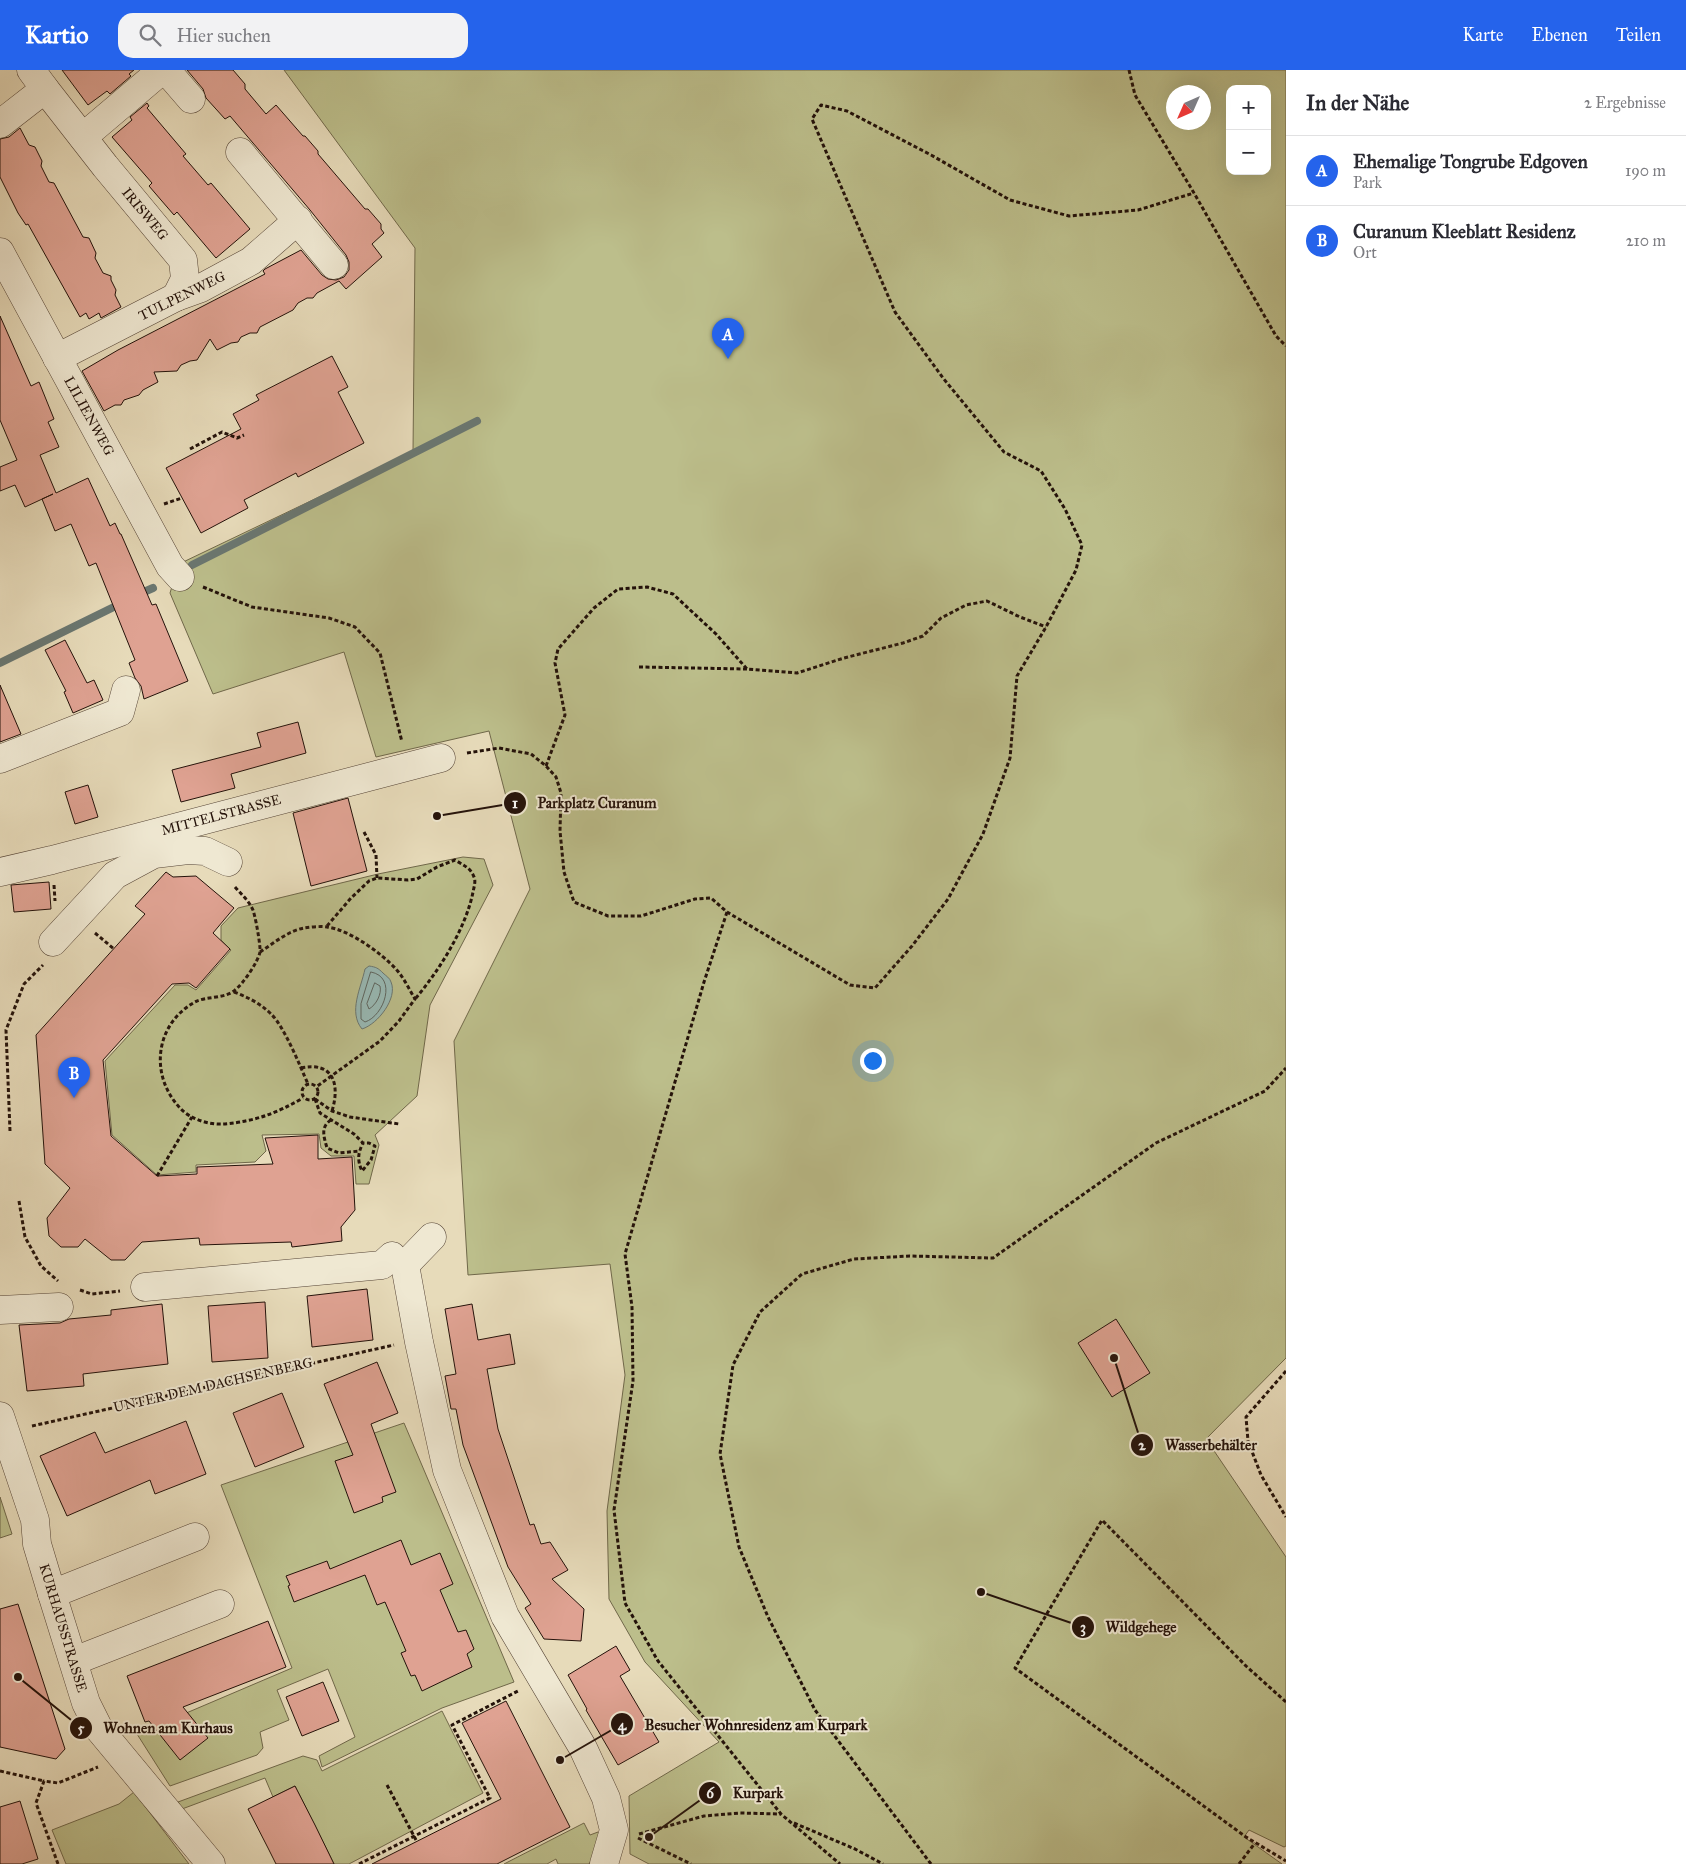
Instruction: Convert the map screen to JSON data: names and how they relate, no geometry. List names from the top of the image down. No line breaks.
{"streets":{"street":["IRISWEG","TULPENWEG","LILIENWEG","MITTELSTRASSE","KURHAUSSTRASSE"],"path":["UNTER DEM DACHSENBERG"]},"crossings":[["IRISWEG","TULPENWEG"],["TULPENWEG","LILIENWEG"],["UNTER DEM DACHSENBERG","KURHAUSSTRASSE"]],"places":["Parkplatz Curanum","Wasserbehälter","Wildgehege","Wohnen am Kurhaus","Besucher Wohnresidenz am Kurpark","Kurpark"],"north":"bottom left","page":{"header":"Kartio","search":"Hier suchen","nav":["Karte","Ebenen","Teilen"],"heading":["In der Nähe","2 Ergebnisse"],"map_buttons":["+","−"],"list":[{"mark":"A","name":"Ehemalige Tongrube Edgoven","note":"Park","value":"190 m"},{"mark":"B","name":"Curanum Kleeblatt Residenz","note":"Ort","value":"210 m"}],"pins":["A","B"]}}
